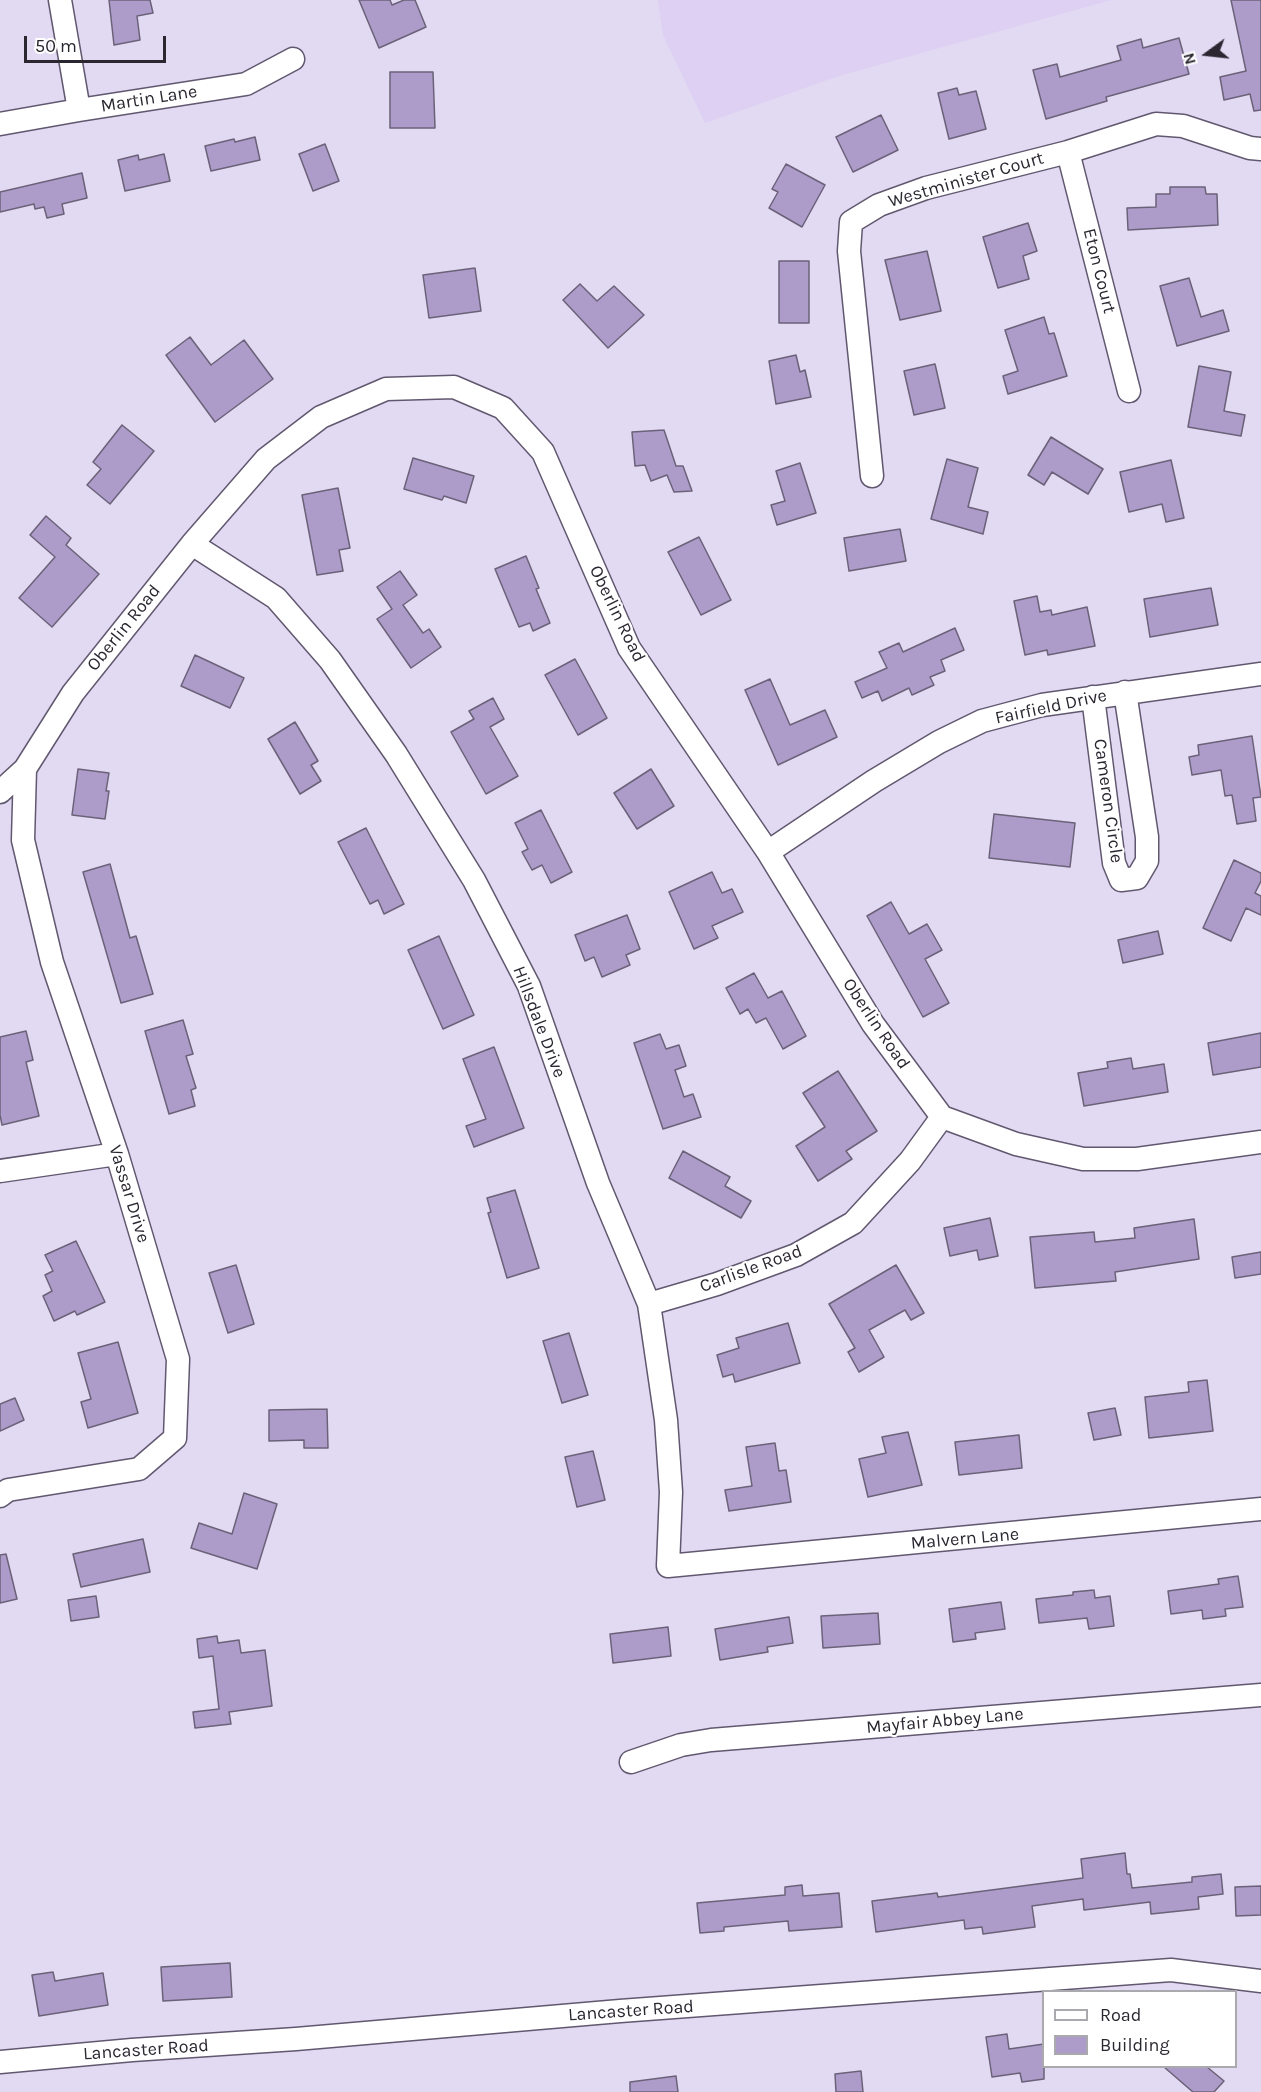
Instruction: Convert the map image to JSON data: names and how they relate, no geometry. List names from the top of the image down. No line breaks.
{"streets":{"street":["Martin Lane","Westminister Court","Eton Court","Oberlin Road","Fairfield Drive","Cameron Circle","Hillsdale Drive","Vassar Drive","Carlisle Road","Malvern Lane","Mayfair Abbey Lane","Lancaster Road"]},"crossings":[["Westminister Court","Eton Court"],["Oberlin Road","Fairfield Drive"],["Oberlin Road","Hillsdale Drive"],["Oberlin Road","Vassar Drive"],["Oberlin Road","Carlisle Road"],["Fairfield Drive","Cameron Circle"],["Hillsdale Drive","Carlisle Road"],["Hillsdale Drive","Malvern Lane"]],"legend":["Road","Building"],"scale_bar":"50 m","north":"left"}
